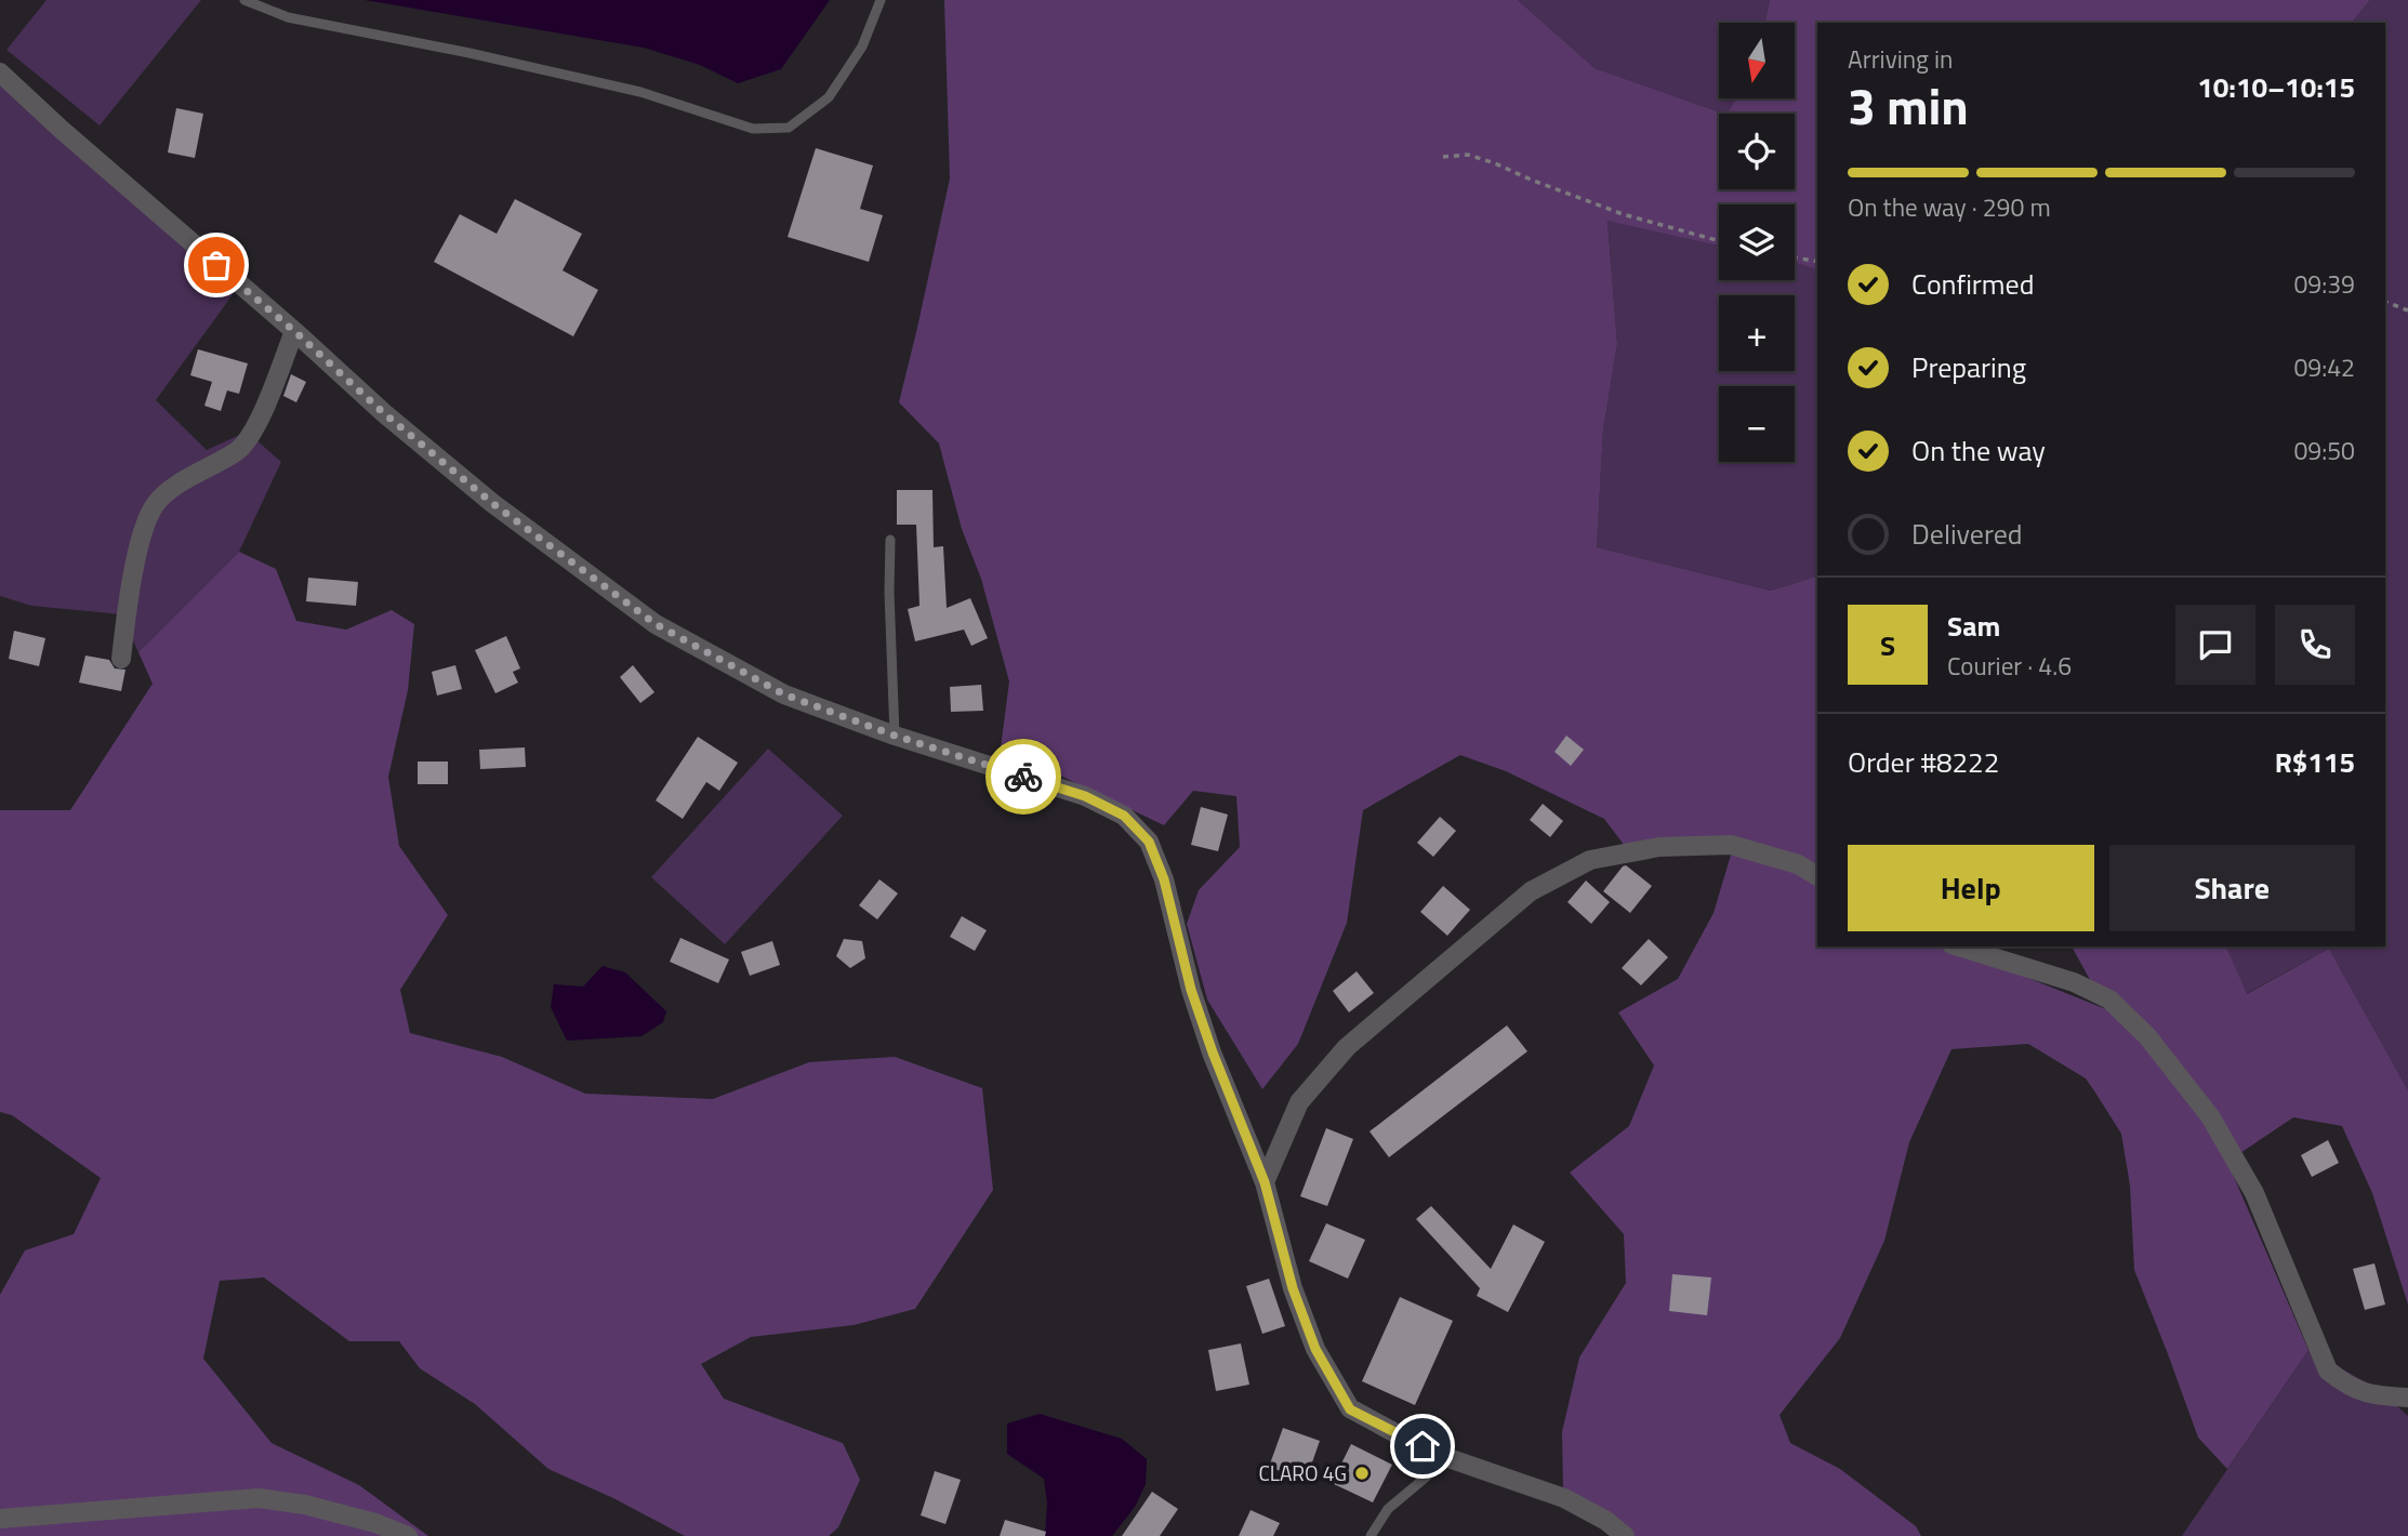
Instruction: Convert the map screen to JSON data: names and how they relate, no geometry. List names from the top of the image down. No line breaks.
{"places":["CLARO 4G"],"north":"bottom","page":{"map_buttons":["+","−"],"heading":["3 min","Arriving in","10:10–10:15"],"panel":["Sam","Courier · 4.6","Order #8222","R$115"],"bar":"On the way · 290 m","list":[["Confirmed","09:39"],["Preparing","09:42"],["On the way","09:50"],"Delivered"],"round":"S","buttons":["Help","Share"]}}
